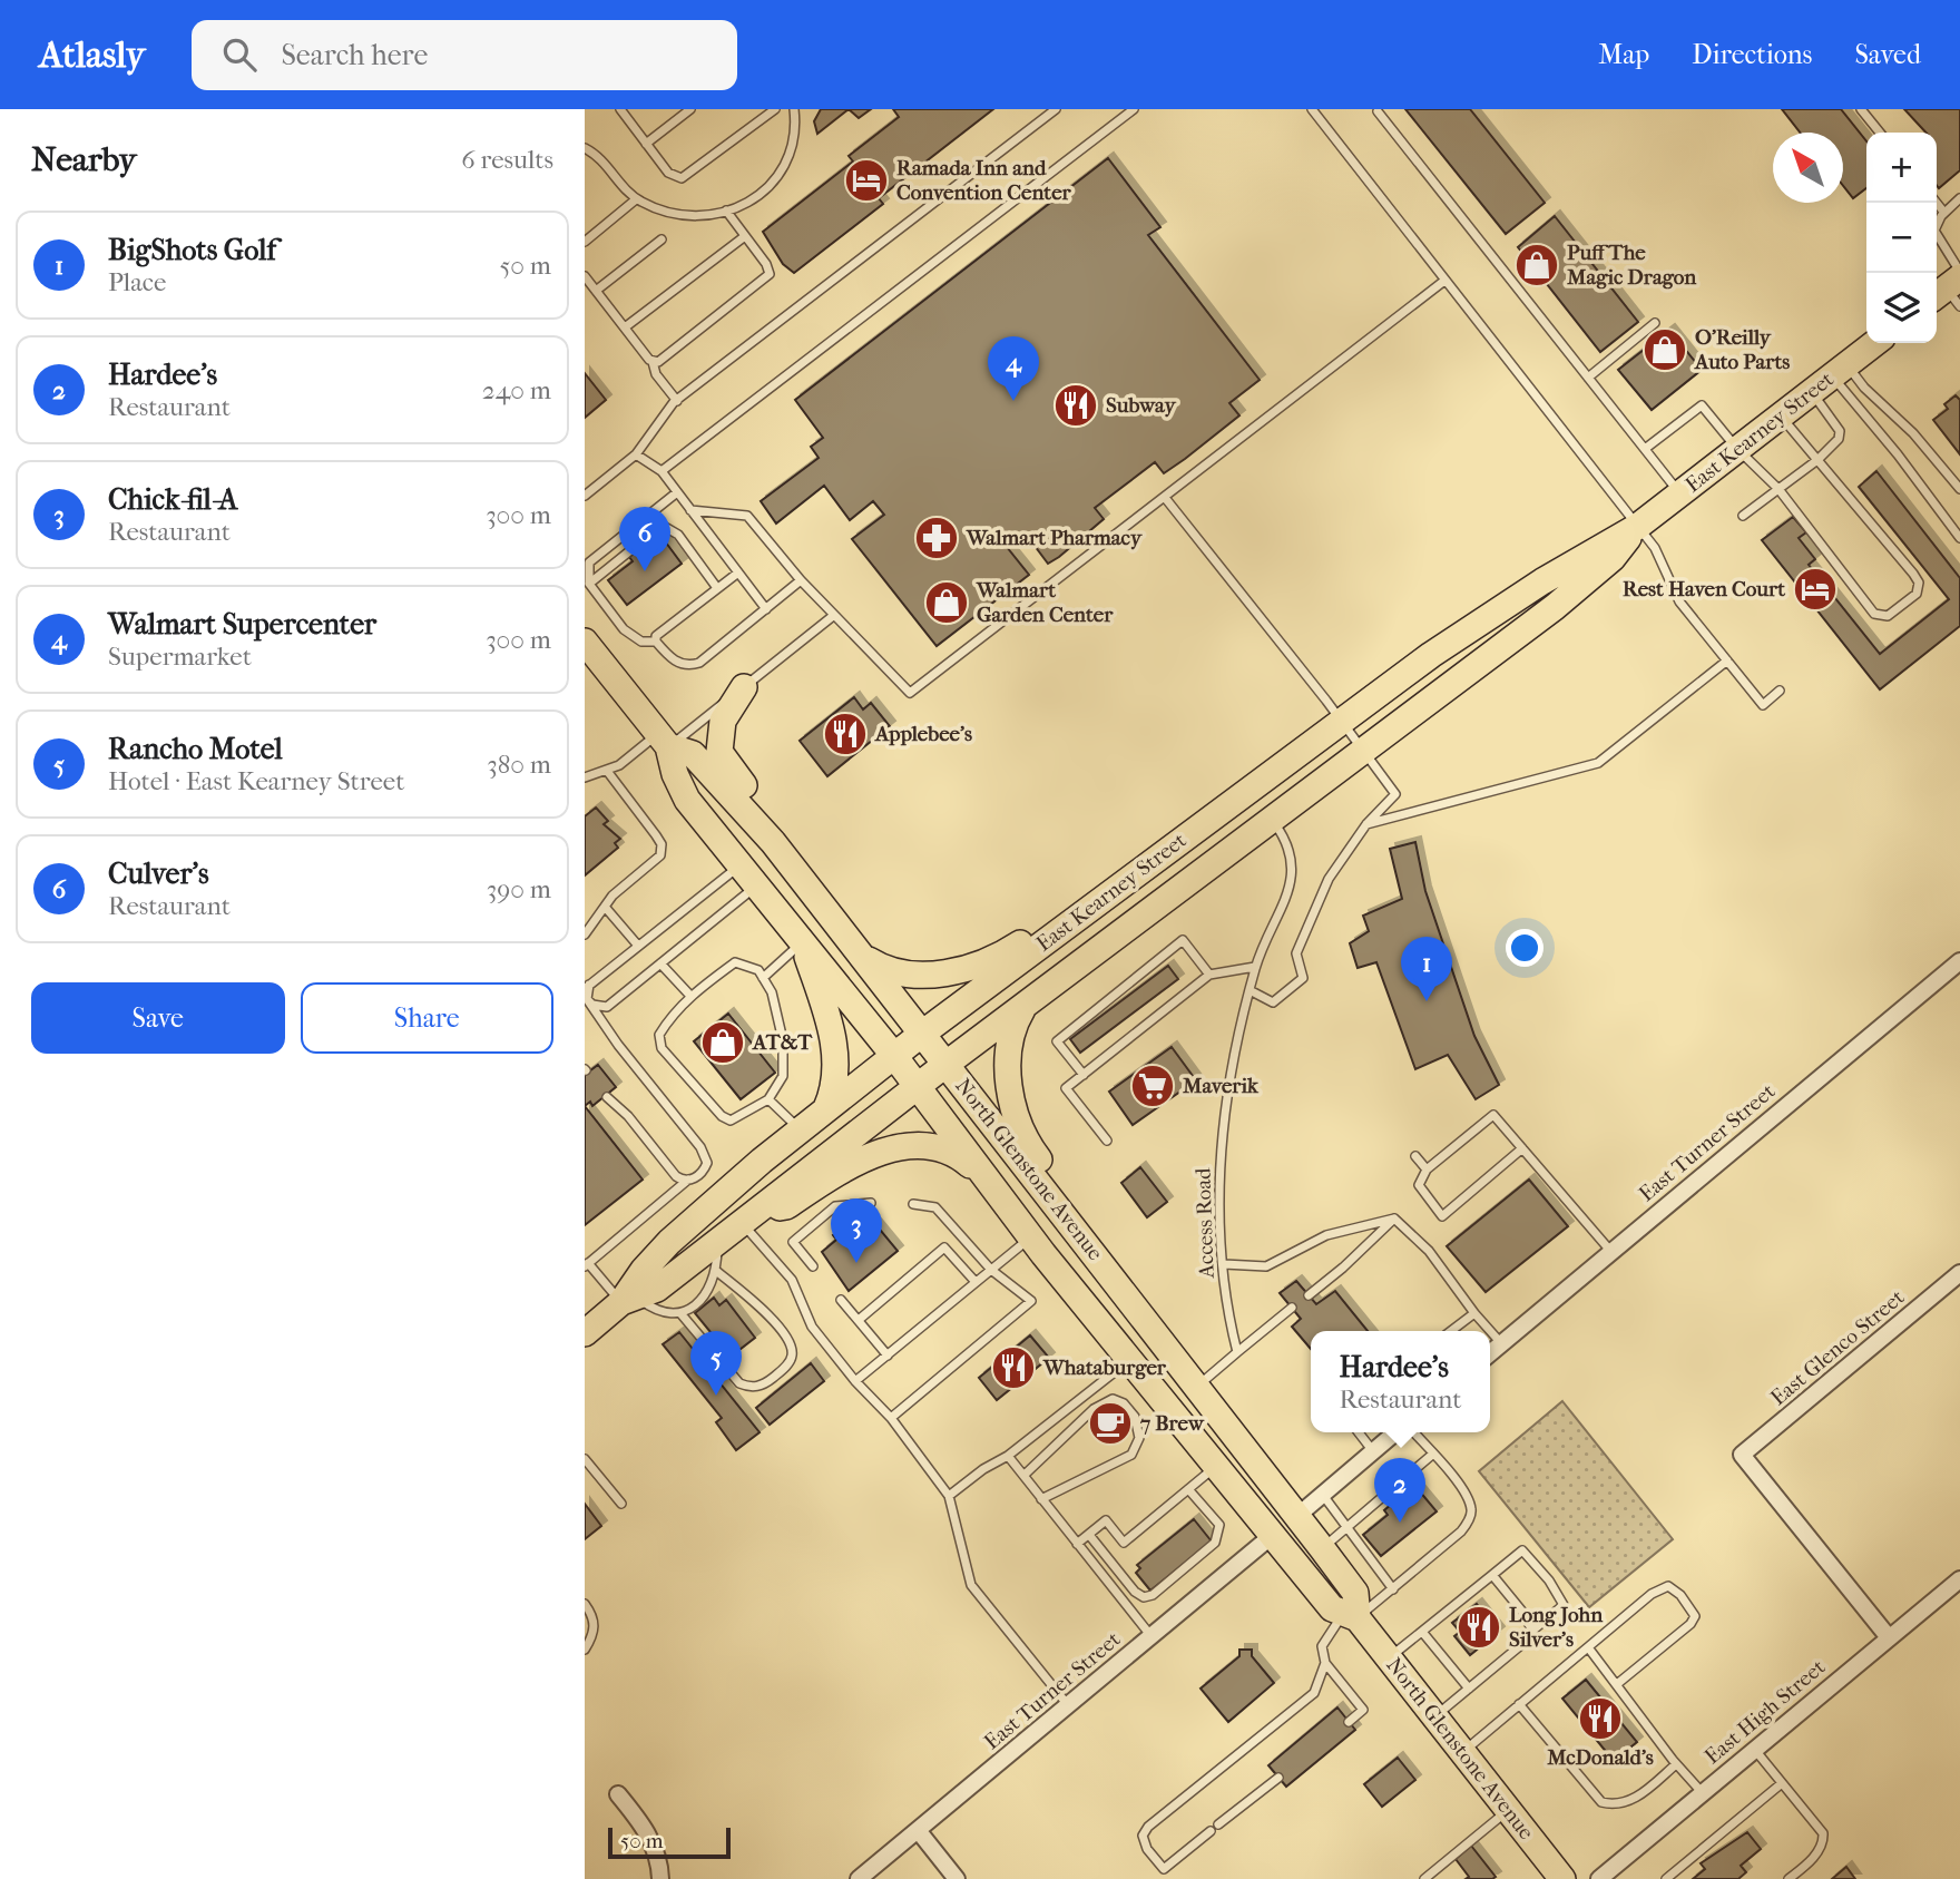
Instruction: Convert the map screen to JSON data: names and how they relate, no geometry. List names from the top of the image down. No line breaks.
{"streets":{"main road":["East Kearney Street","North Glenstone Avenue"],"street":["East Turner Street","East Glenco Street","East High Street"],"lane":["Access Road"]},"crossings":[["East Kearney Street","North Glenstone Avenue"],["East Kearney Street","Access Road"],["East Turner Street","North Glenstone Avenue"],["East Glenco Street","East High Street"]],"places":{"hotel":["Ramada Inn and Convention Center","Rest Haven Court"],"shop":["Puff The Magic Dragon","O'Reilly Auto Parts","Walmart Garden Center","AT&T"],"restaurant":["Subway","Applebee's","Whataburger","Long John Silver's","McDonald's"],"pharmacy":["Walmart Pharmacy"],"supermarket":["Maverik"],"cafe":["7 Brew"]},"scale_bar":"50 m","north":"top left","page":{"header":"Atlasly","search":"Search here","nav":["Map","Directions","Saved"],"heading":["Nearby","6 results"],"map_buttons":["+","−"],"list":[{"mark":"1","name":"BigShots Golf","note":"Place","value":"50 m"},{"mark":"2","name":"Hardee's","note":"Restaurant","value":"240 m"},{"mark":"3","name":"Chick-fil-A","note":"Restaurant","value":"300 m"},{"mark":"4","name":"Walmart Supercenter","note":"Supermarket","value":"300 m"},{"mark":"5","name":"Rancho Motel","note":"Hotel · East Kearney Street","value":"380 m"},{"mark":"6","name":"Culver's","note":"Restaurant","value":"390 m"}],"pins":["4","6","1","3","5","2"],"buttons":["Save","Share"],"popup":["Hardee's","Restaurant"],"scale":"50 m"}}
